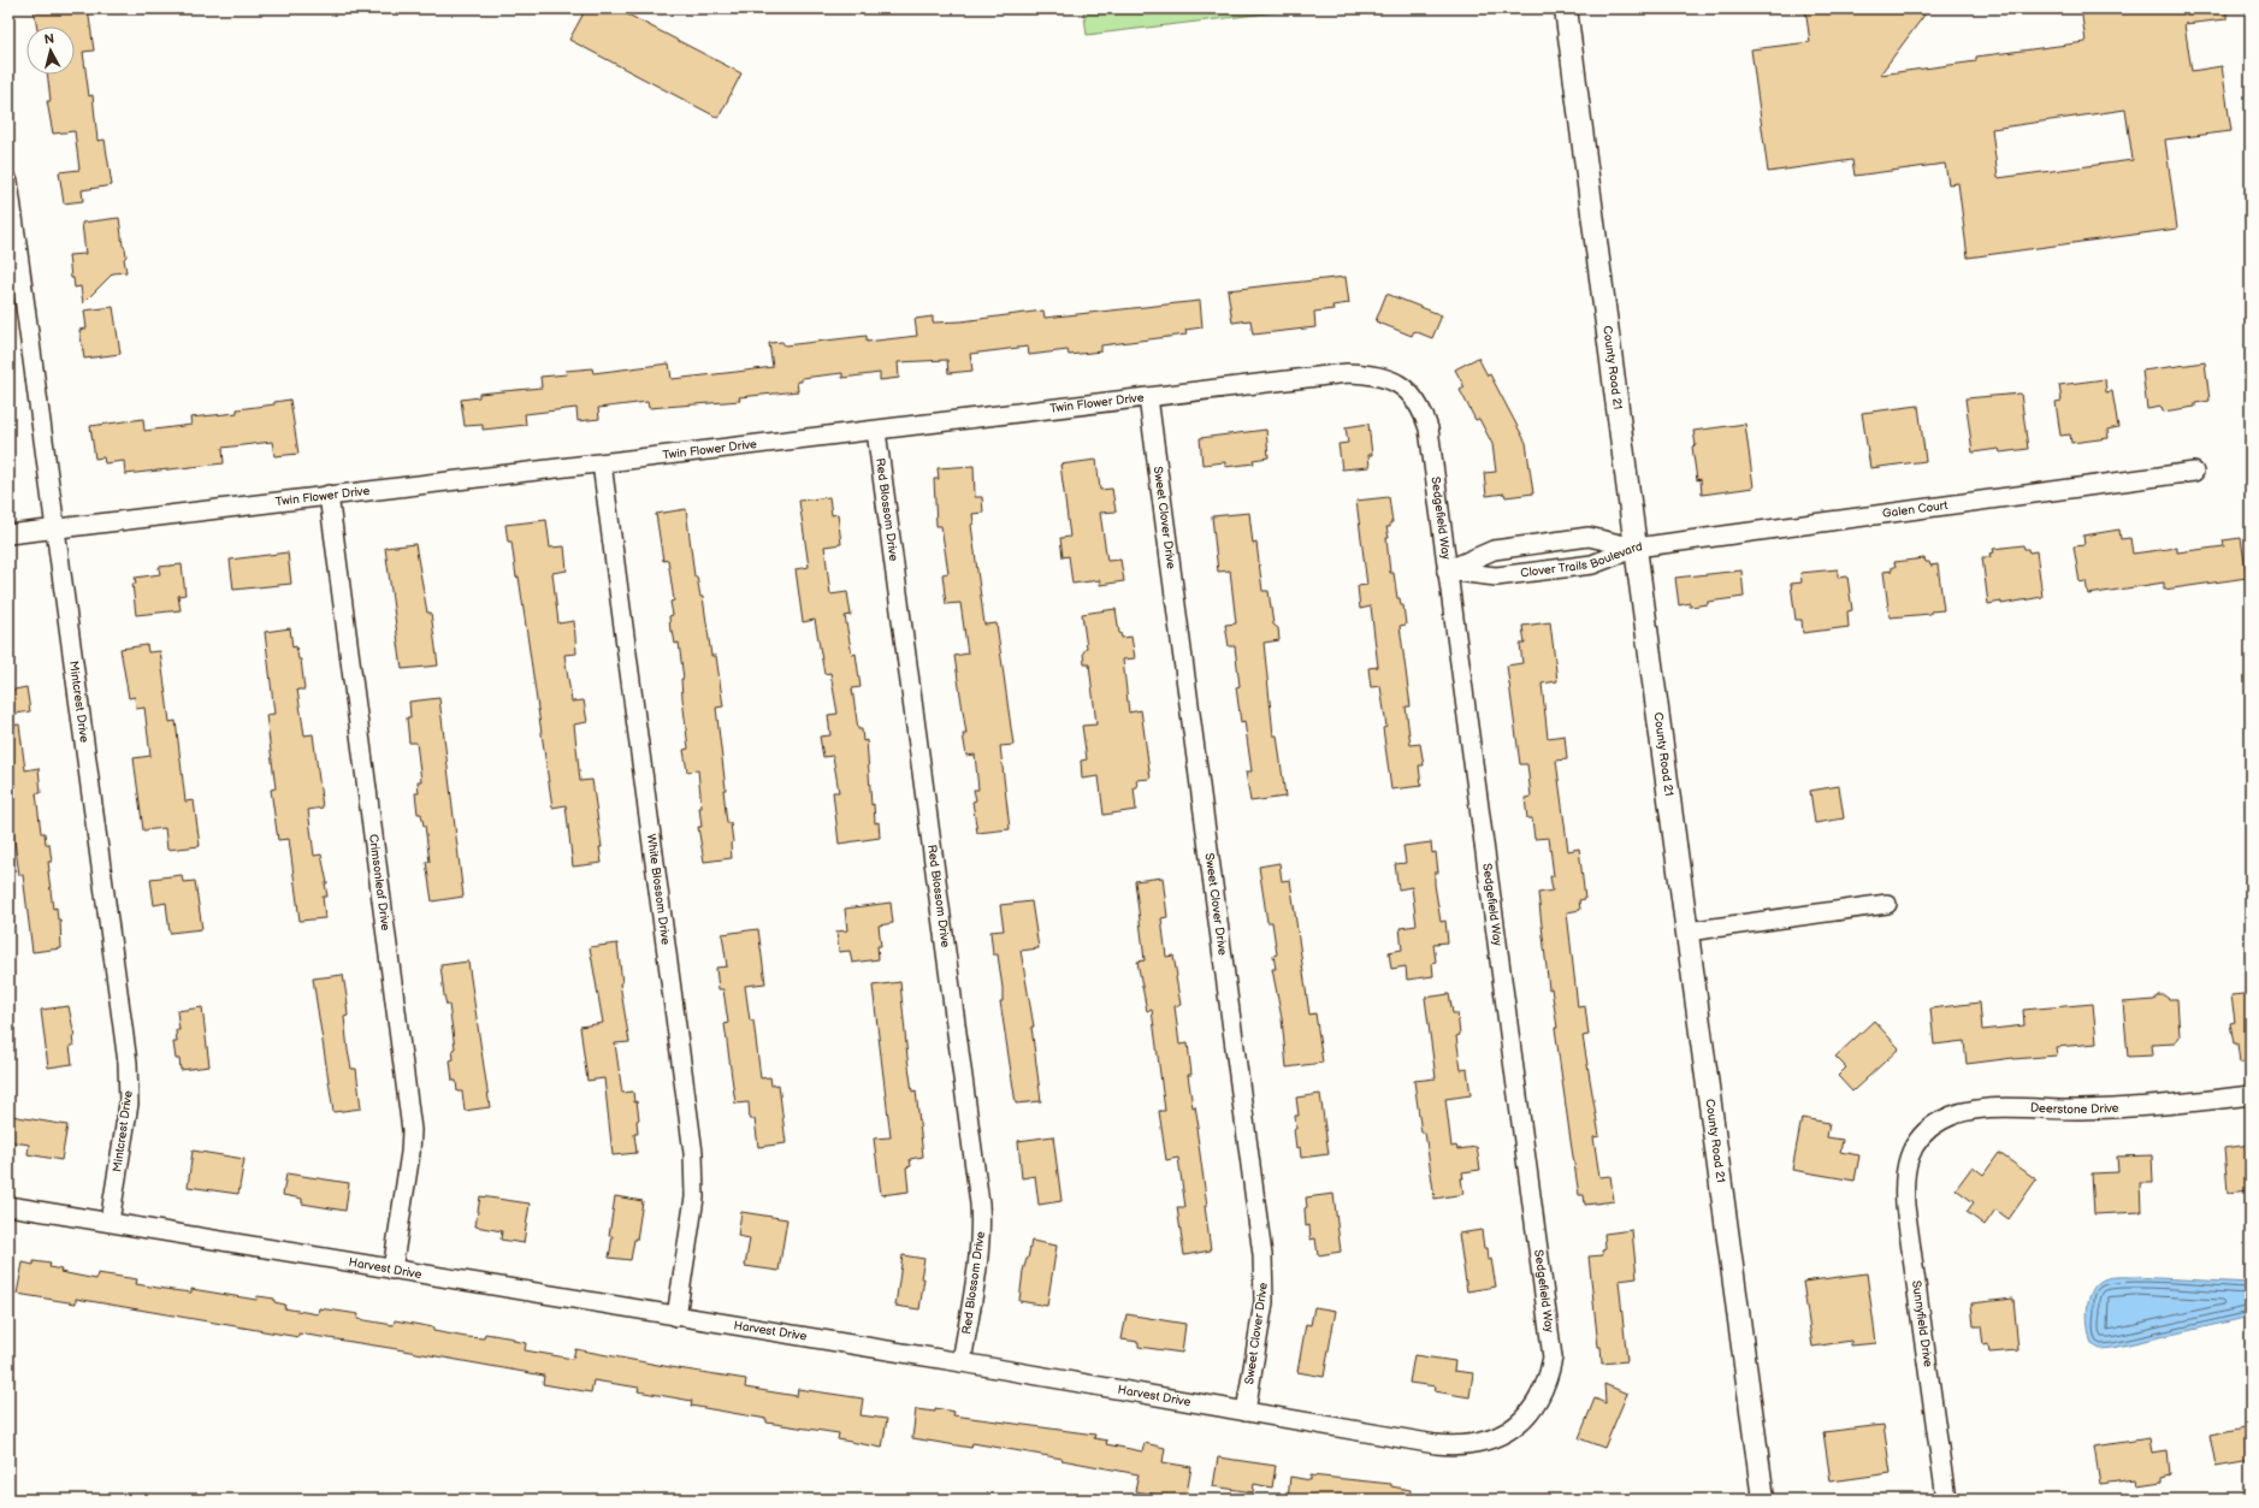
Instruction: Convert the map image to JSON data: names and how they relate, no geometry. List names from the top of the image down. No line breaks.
{"streets":{"street":["County Road 21","Twin Flower Drive","Red Blossom Drive","Galen Court","Sweet Clover Drive","Sedgefield Way","Clover Trails Boulevard","Mintcrest Drive","Crimsonleaf Drive","White Blossom Drive","Deerstone Drive","Harvest Drive","Sunnyfield Drive"]},"crossings":[["County Road 21","Galen Court"],["County Road 21","Clover Trails Boulevard"],["Twin Flower Drive","Red Blossom Drive"],["Twin Flower Drive","Sweet Clover Drive"],["Twin Flower Drive","Sedgefield Way"],["Twin Flower Drive","Mintcrest Drive"],["Twin Flower Drive","Crimsonleaf Drive"],["Twin Flower Drive","White Blossom Drive"],["Red Blossom Drive","Harvest Drive"],["Galen Court","Clover Trails Boulevard"],["Sweet Clover Drive","Harvest Drive"],["Sedgefield Way","Clover Trails Boulevard"],["Sedgefield Way","Harvest Drive"],["Mintcrest Drive","Harvest Drive"],["Crimsonleaf Drive","Harvest Drive"],["White Blossom Drive","Harvest Drive"],["Deerstone Drive","Sunnyfield Drive"]],"north":"top"}
